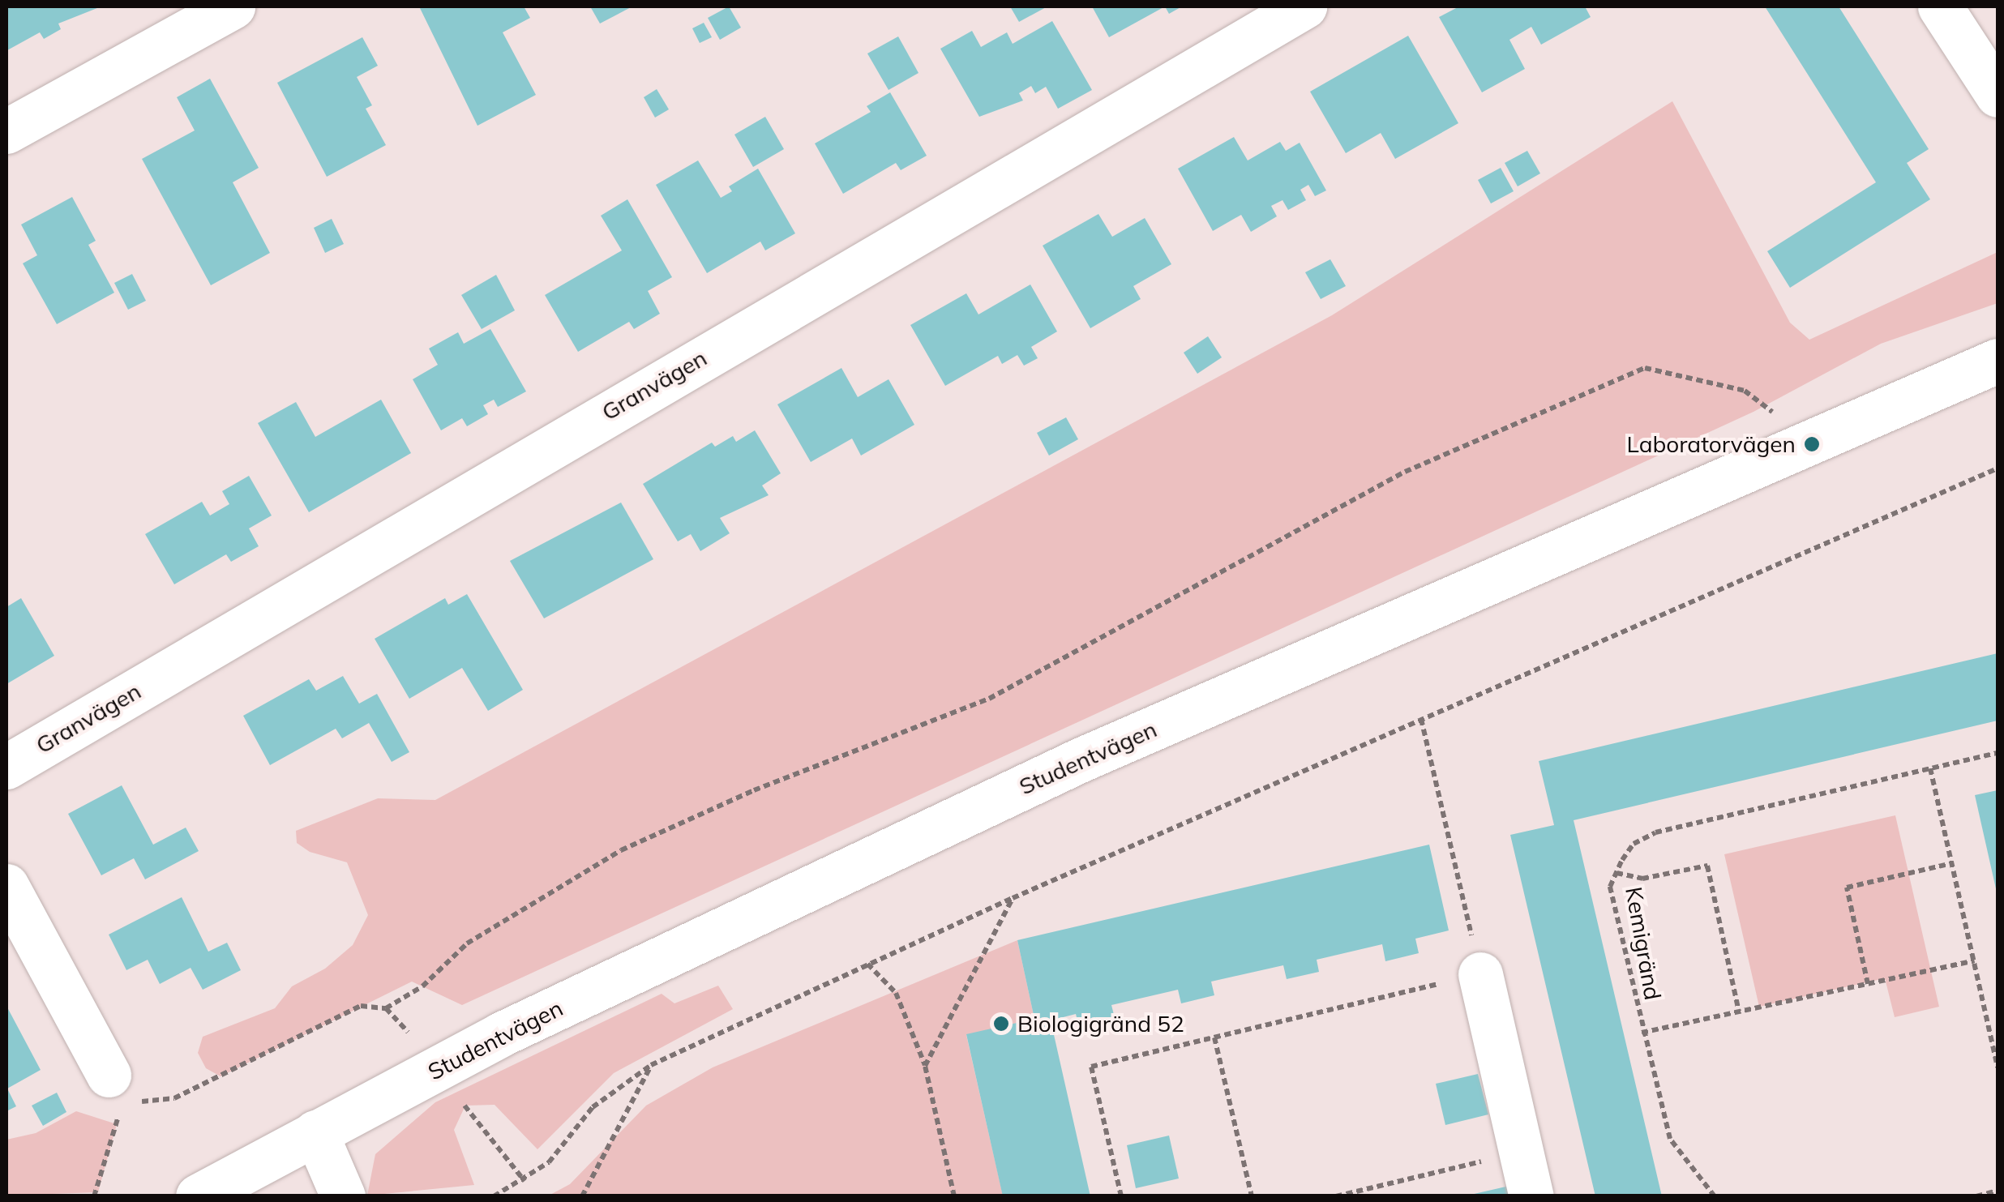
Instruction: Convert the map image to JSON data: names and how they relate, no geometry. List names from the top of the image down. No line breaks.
{"streets":{"street":["Granvägen","Studentvägen"],"path":["Kemigränd"]},"places":["Laboratorvägen","Biologigränd 52"]}
